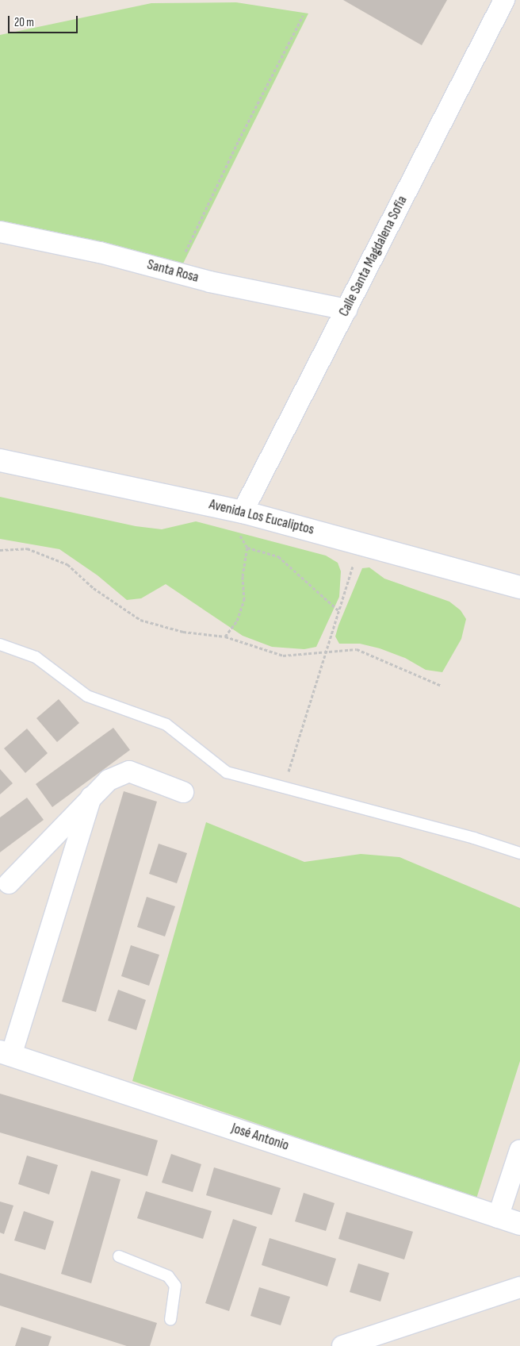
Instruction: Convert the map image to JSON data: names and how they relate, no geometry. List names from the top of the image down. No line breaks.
{"streets":{"street":["Calle Santa Magdalena Sofía","Santa Rosa","Avenida Los Eucaliptos","José Antonio"]},"crossings":[["Calle Santa Magdalena Sofía","Santa Rosa"],["Calle Santa Magdalena Sofía","Avenida Los Eucaliptos"]],"scale_bar":"20 m"}
